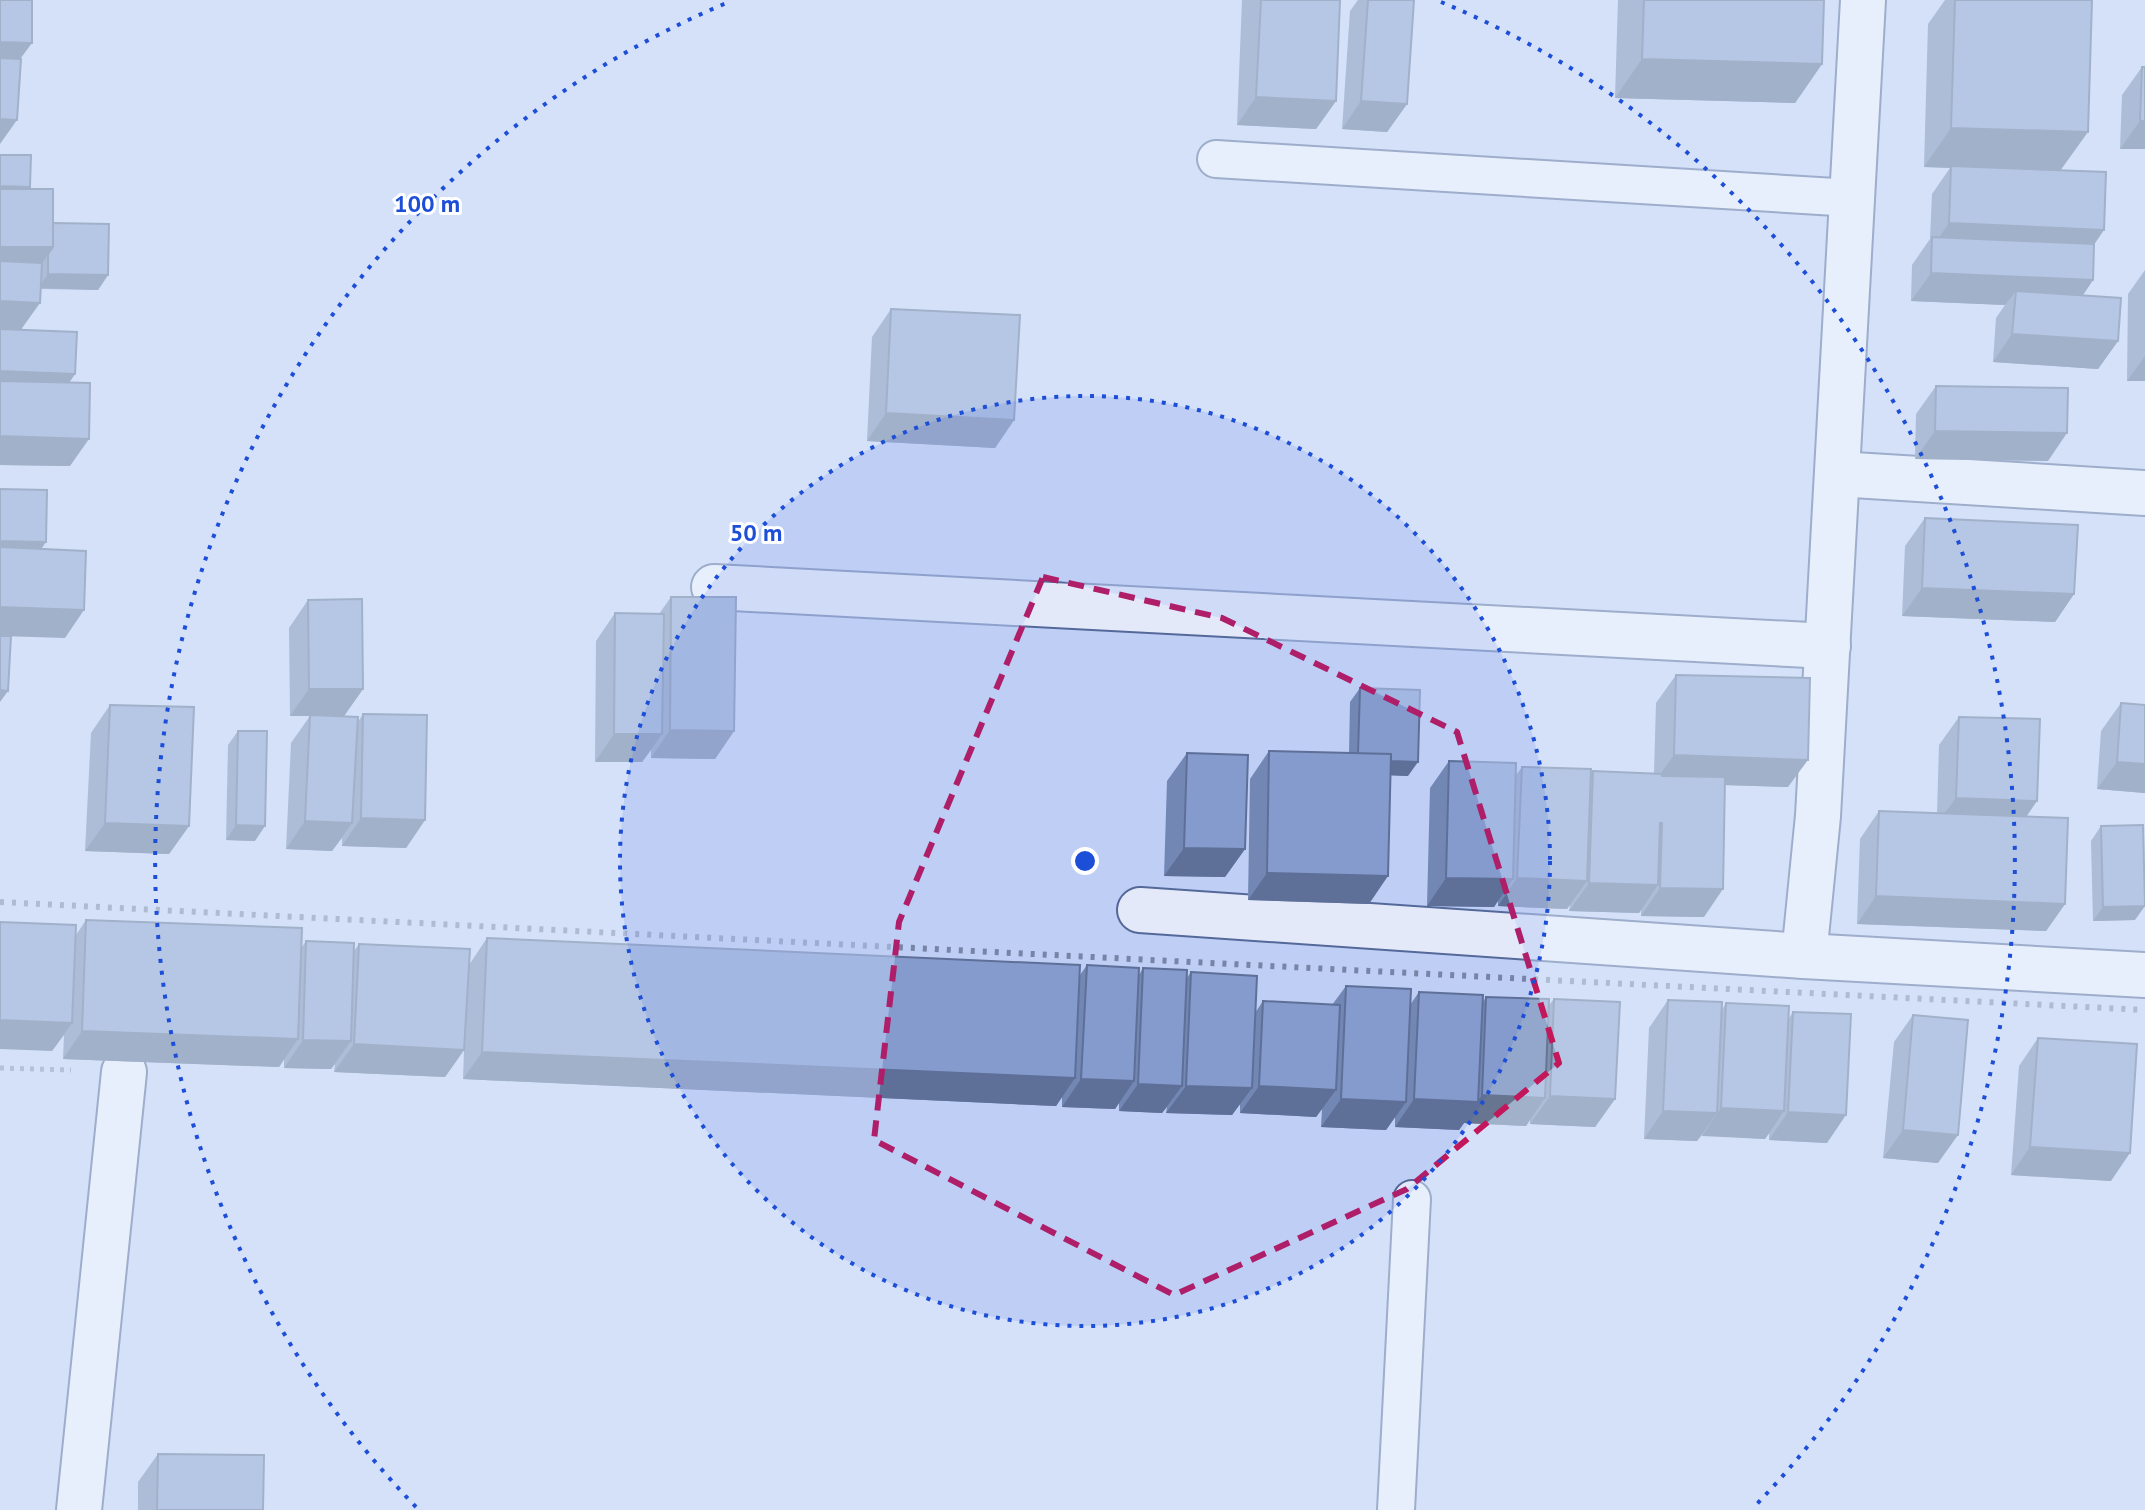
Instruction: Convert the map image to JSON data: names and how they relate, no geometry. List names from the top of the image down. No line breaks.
{"rings":["100 m","50 m"]}
